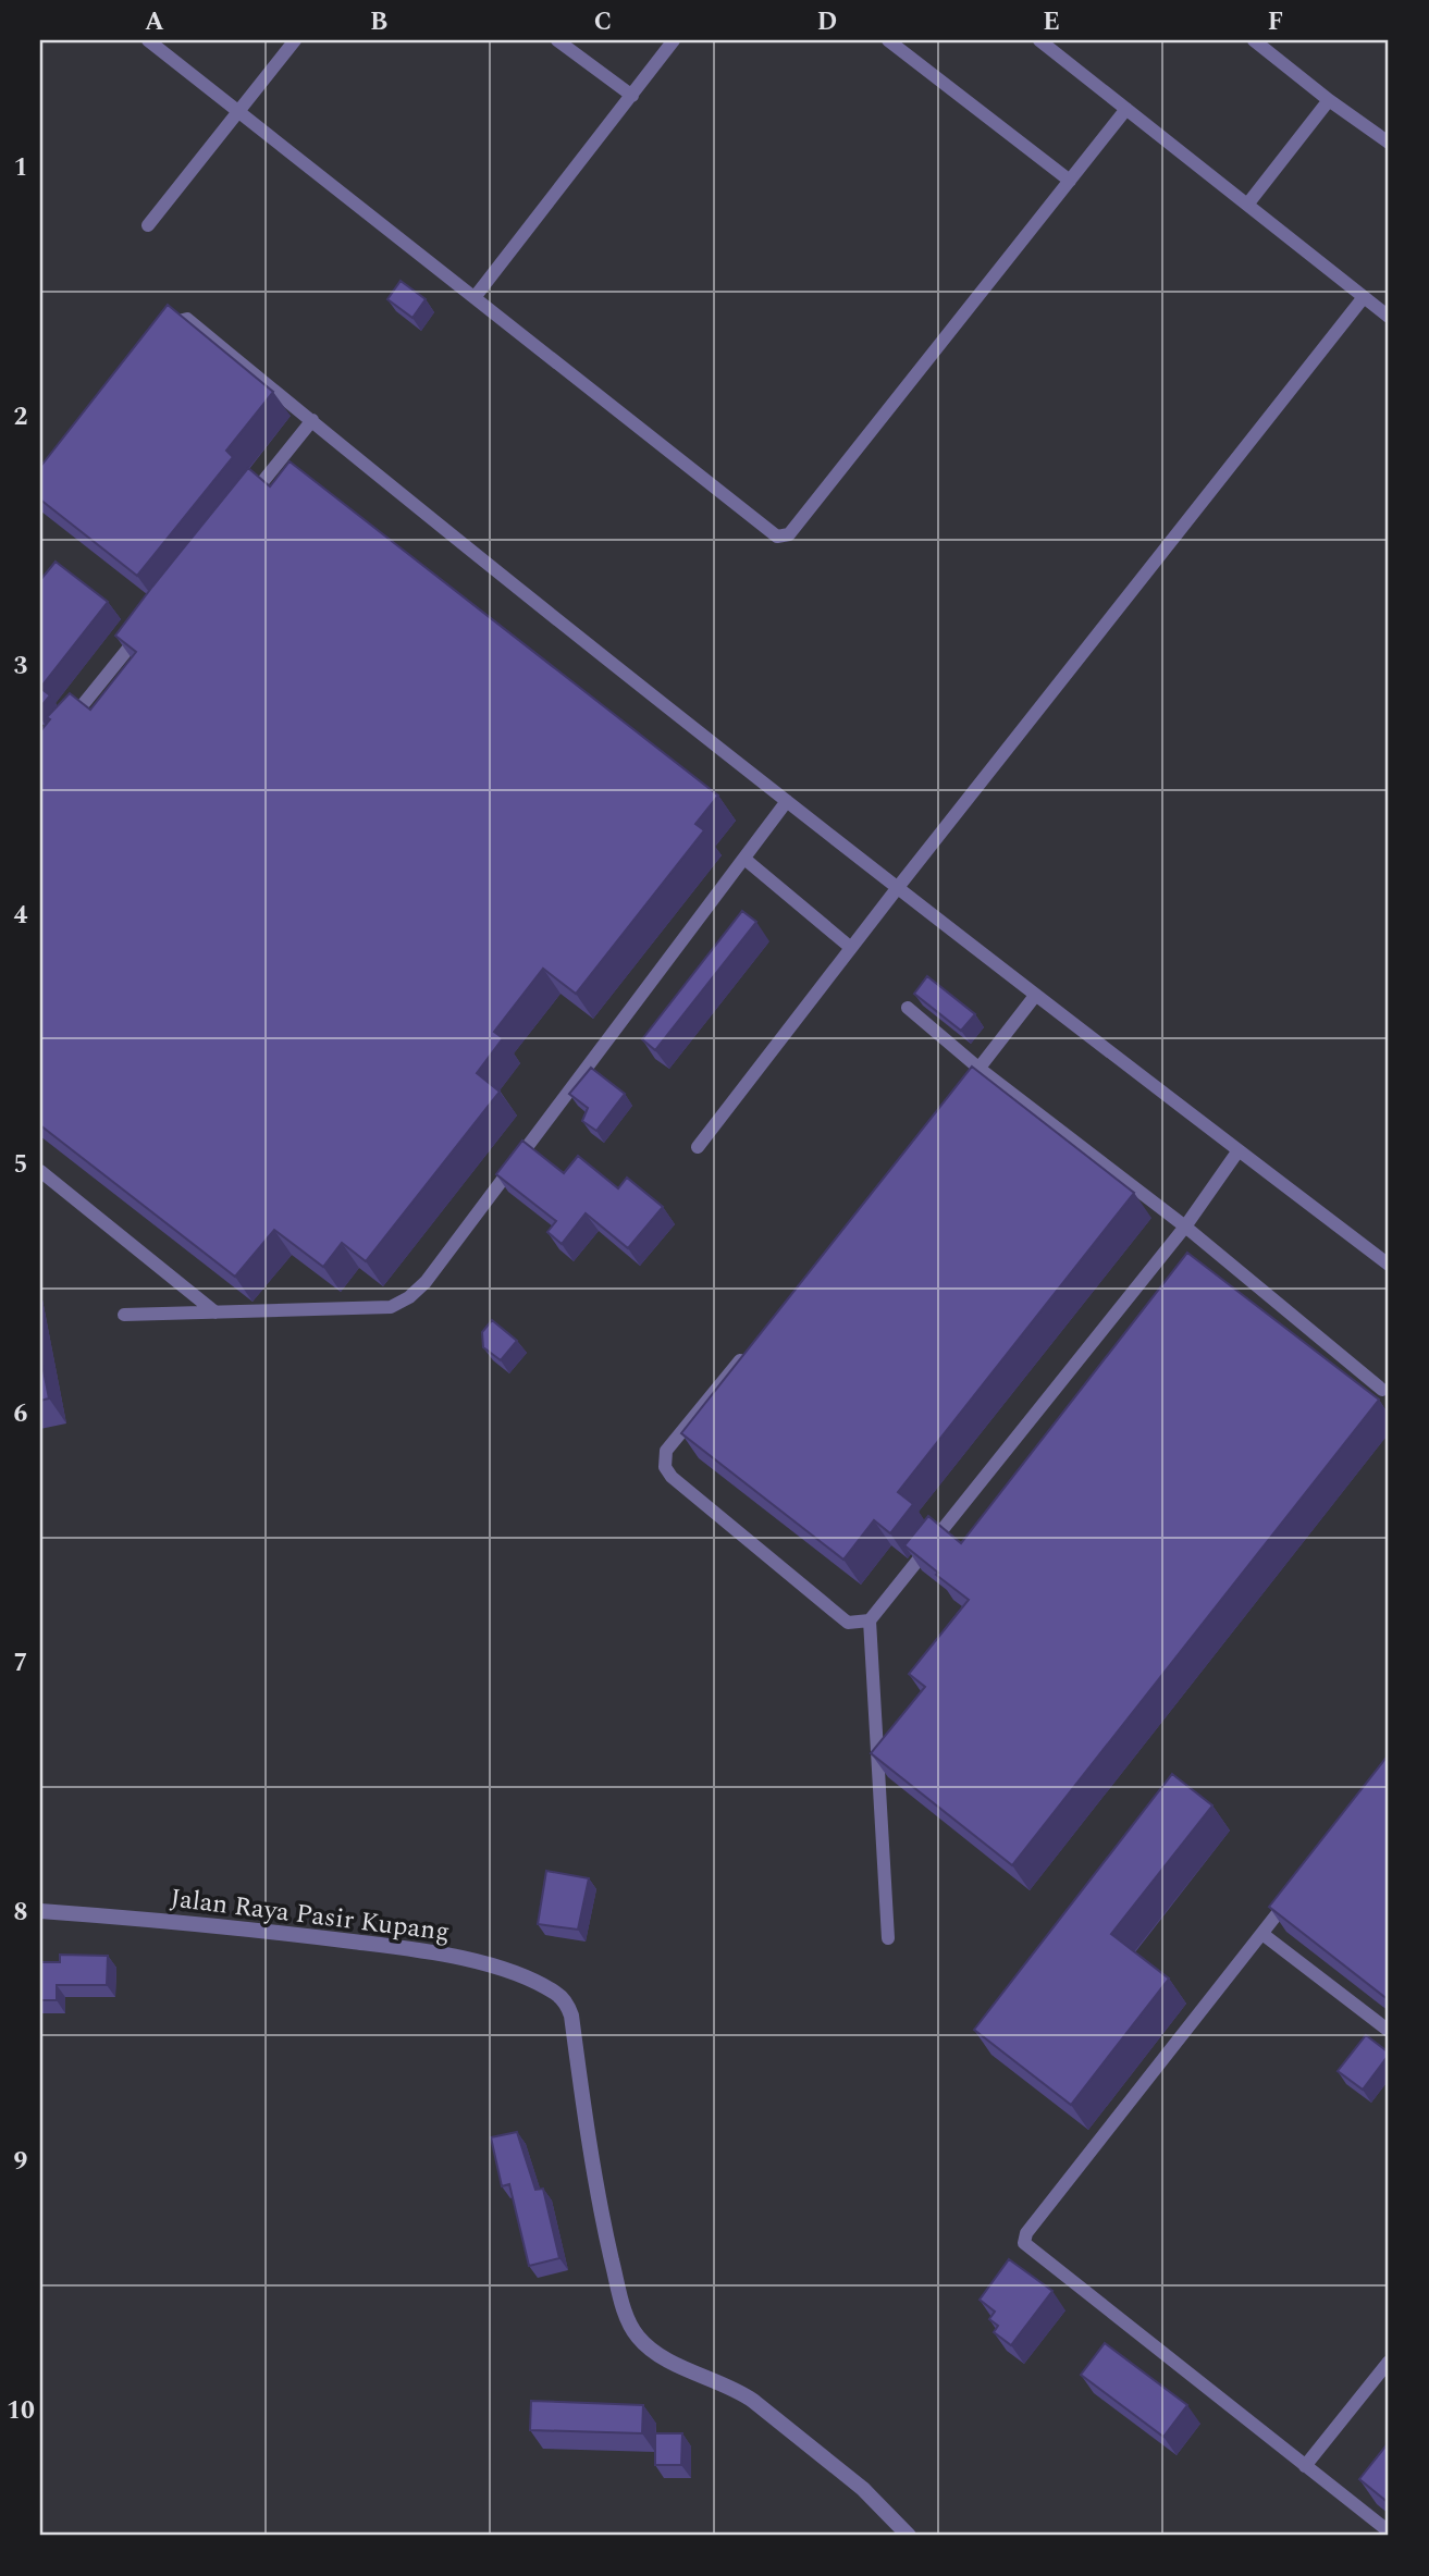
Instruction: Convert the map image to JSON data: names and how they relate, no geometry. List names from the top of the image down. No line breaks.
{"streets":{"street":["Jalan Raya Pasir Kupang"]},"grid":{"columns":["A","B","C","D","E","F"],"rows":["1","2","3","4","5","6","7","8","9","10"]}}
